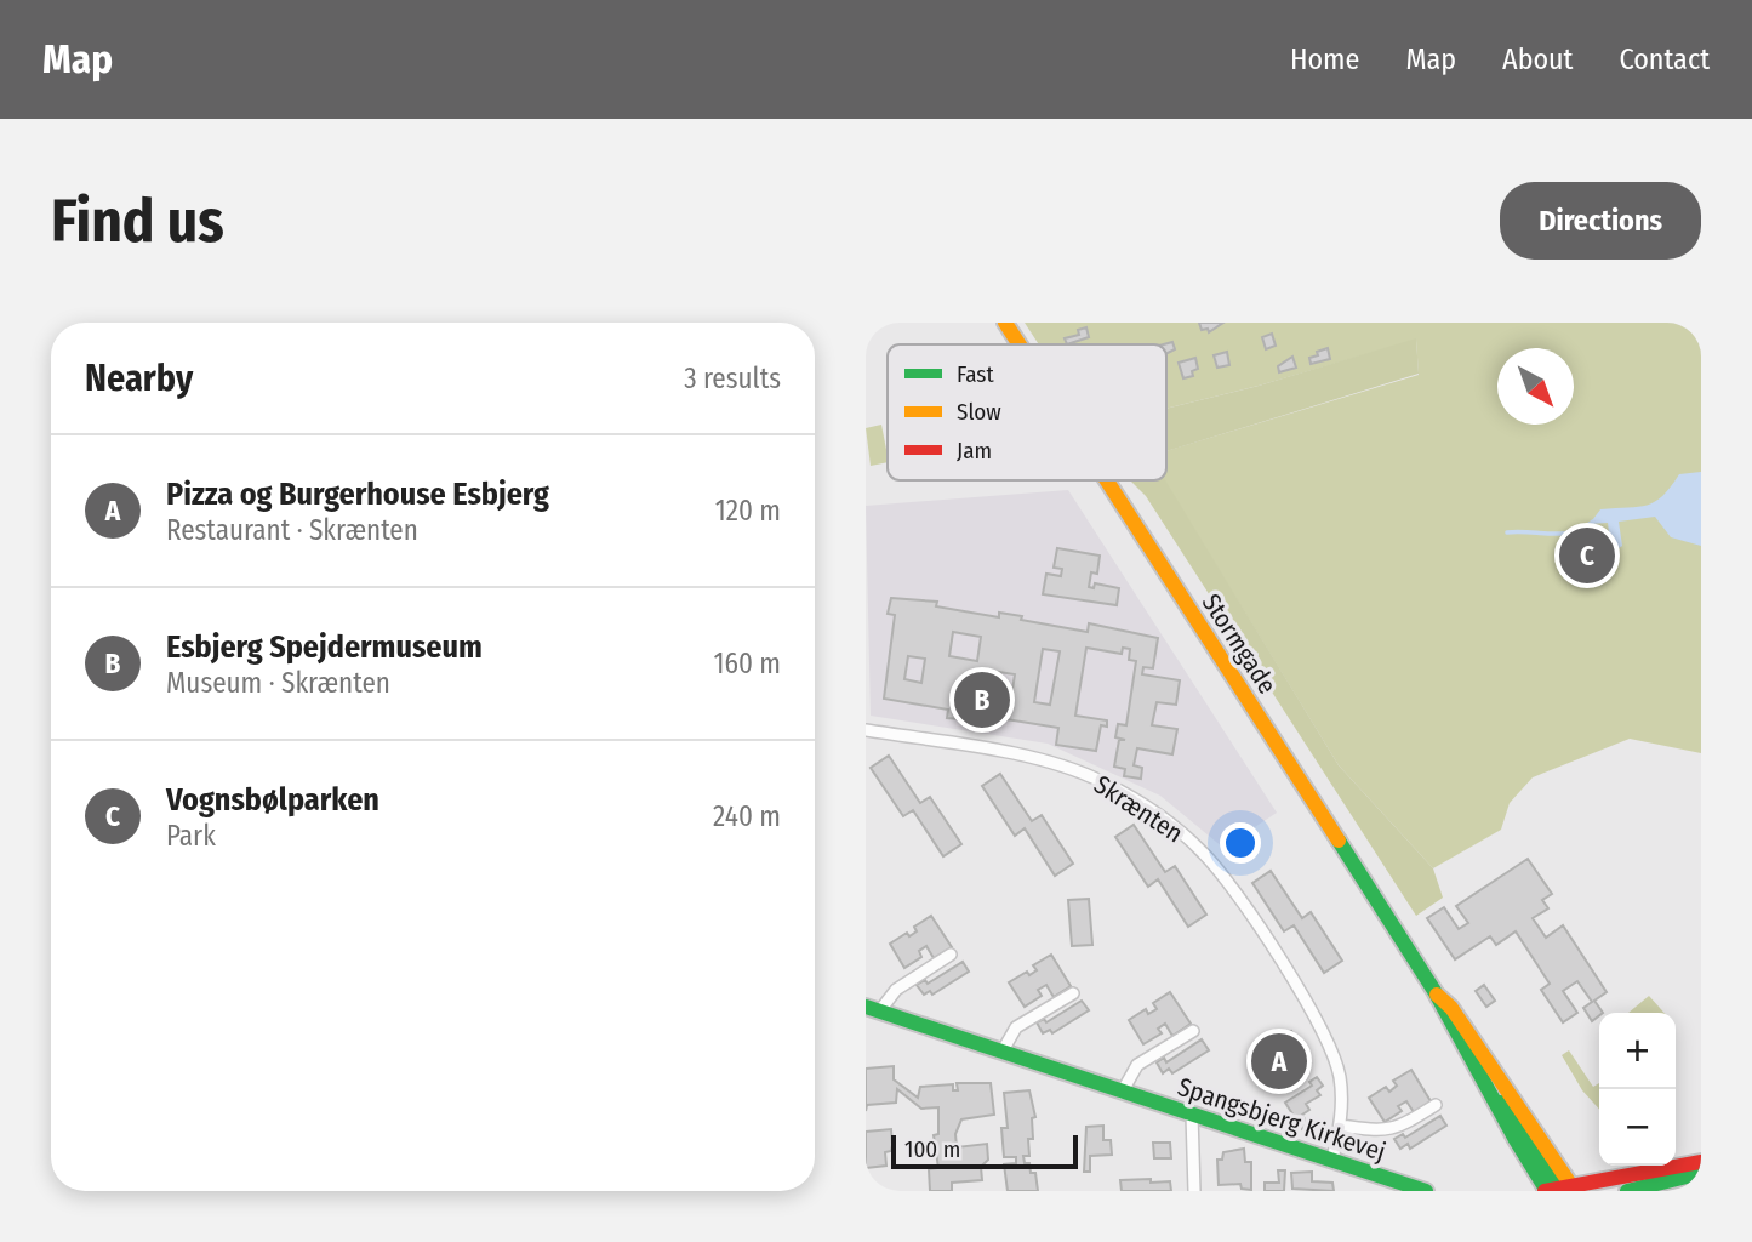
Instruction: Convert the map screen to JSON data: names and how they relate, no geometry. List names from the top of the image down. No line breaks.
{"streets":{"street":["Stormgade","Skrænten","Spangsbjerg Kirkevej"]},"crossings":[["Skrænten","Spangsbjerg Kirkevej"]],"legend":["Fast","Slow","Jam"],"scale_bar":"100 m","north":"bottom right","page":{"header":"Map","nav":["Home","Map","About","Contact"],"buttons":"Directions","title":"Find us","heading":["Nearby","3 results"],"list":[{"mark":"A","name":"Pizza og Burgerhouse Esbjerg","note":"Restaurant · Skrænten","value":"120 m"},{"mark":"B","name":"Esbjerg Spejdermuseum","note":"Museum · Skrænten","value":"160 m"},{"mark":"C","name":"Vognsbølparken","note":"Park","value":"240 m"}],"pins":["C","B","A"],"map_buttons":["+","−"],"scale":"100 m"}}
